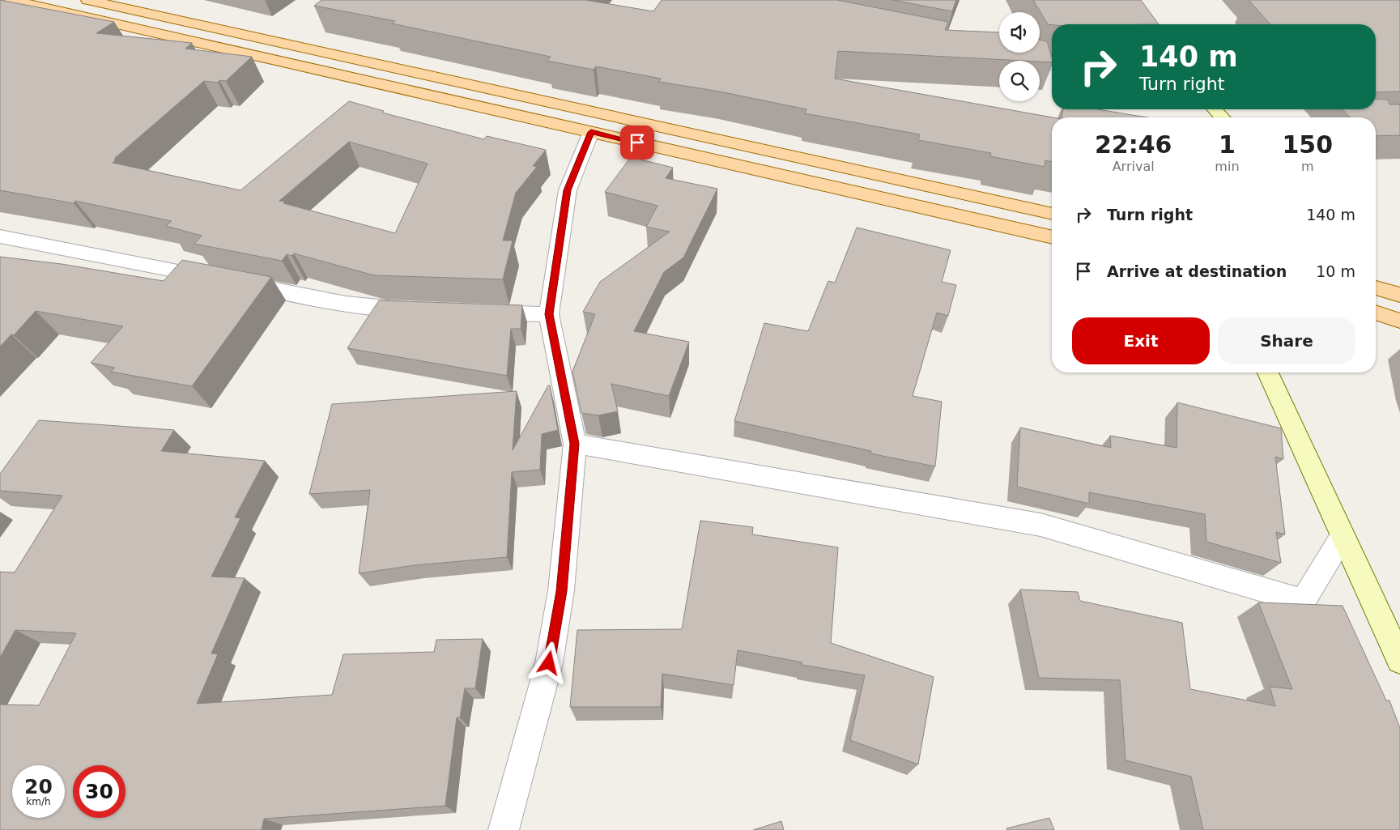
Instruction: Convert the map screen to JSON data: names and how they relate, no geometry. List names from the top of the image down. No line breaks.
{"page":{"turn":["140 m","Turn right"],"eta":["22:46","Arrival","1","min","150","m"],"list":[{"name":"Turn right","value":"140 m"},{"name":"Arrive at destination","value":"10 m"}],"buttons":["Exit","Share"],"speed":"20 km/h","limit":"30"}}
